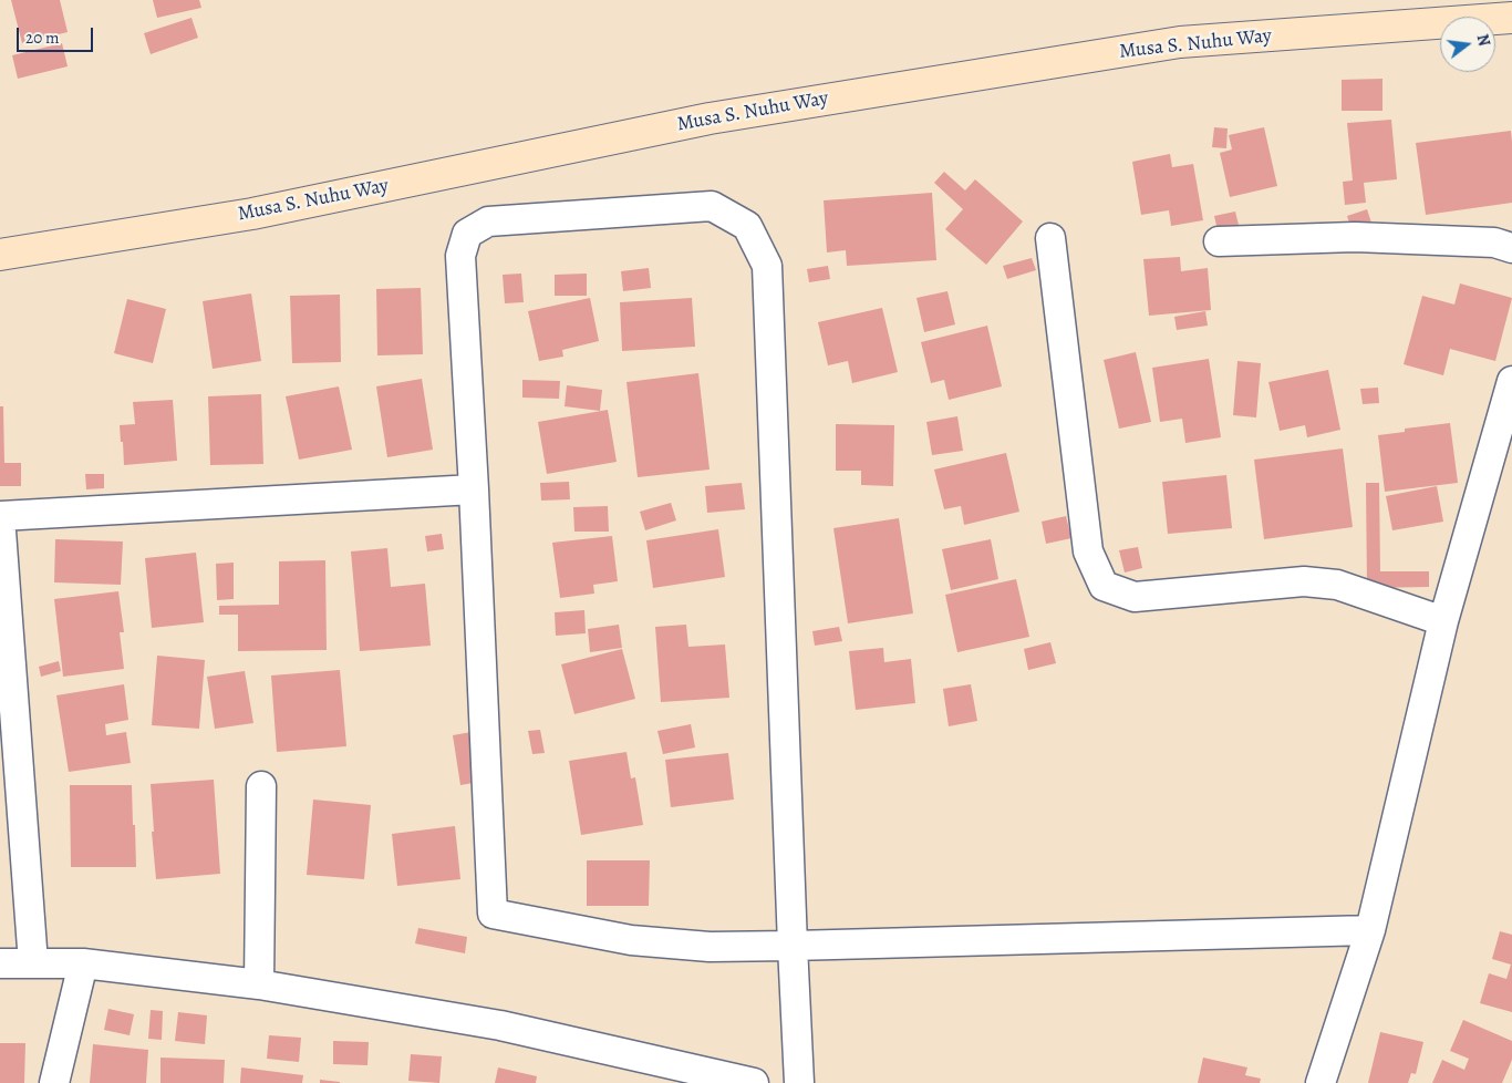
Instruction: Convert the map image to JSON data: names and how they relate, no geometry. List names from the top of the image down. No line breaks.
{"streets":{"street":["Musa S. Nuhu Way"]},"scale_bar":"20 m","north":"right"}
